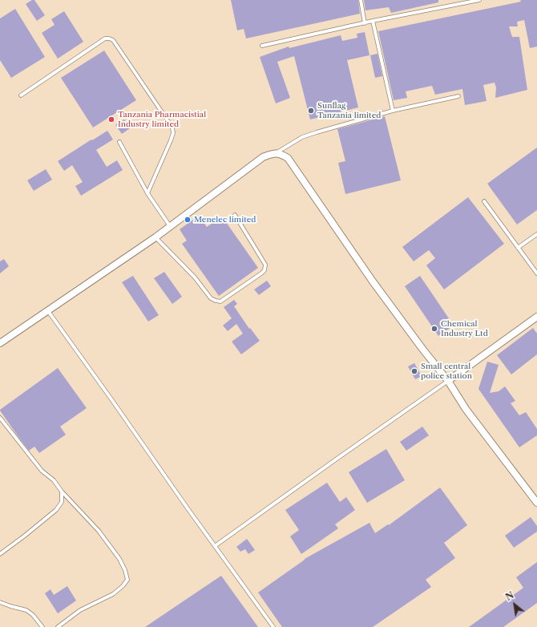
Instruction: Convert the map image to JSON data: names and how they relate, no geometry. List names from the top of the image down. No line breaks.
{"places":["Sunflag Tanzania limited","Tanzania Pharmacistial Industry limited","Menelec limited","Chemical Industry Ltd","Small central police station"],"north":"top left"}
